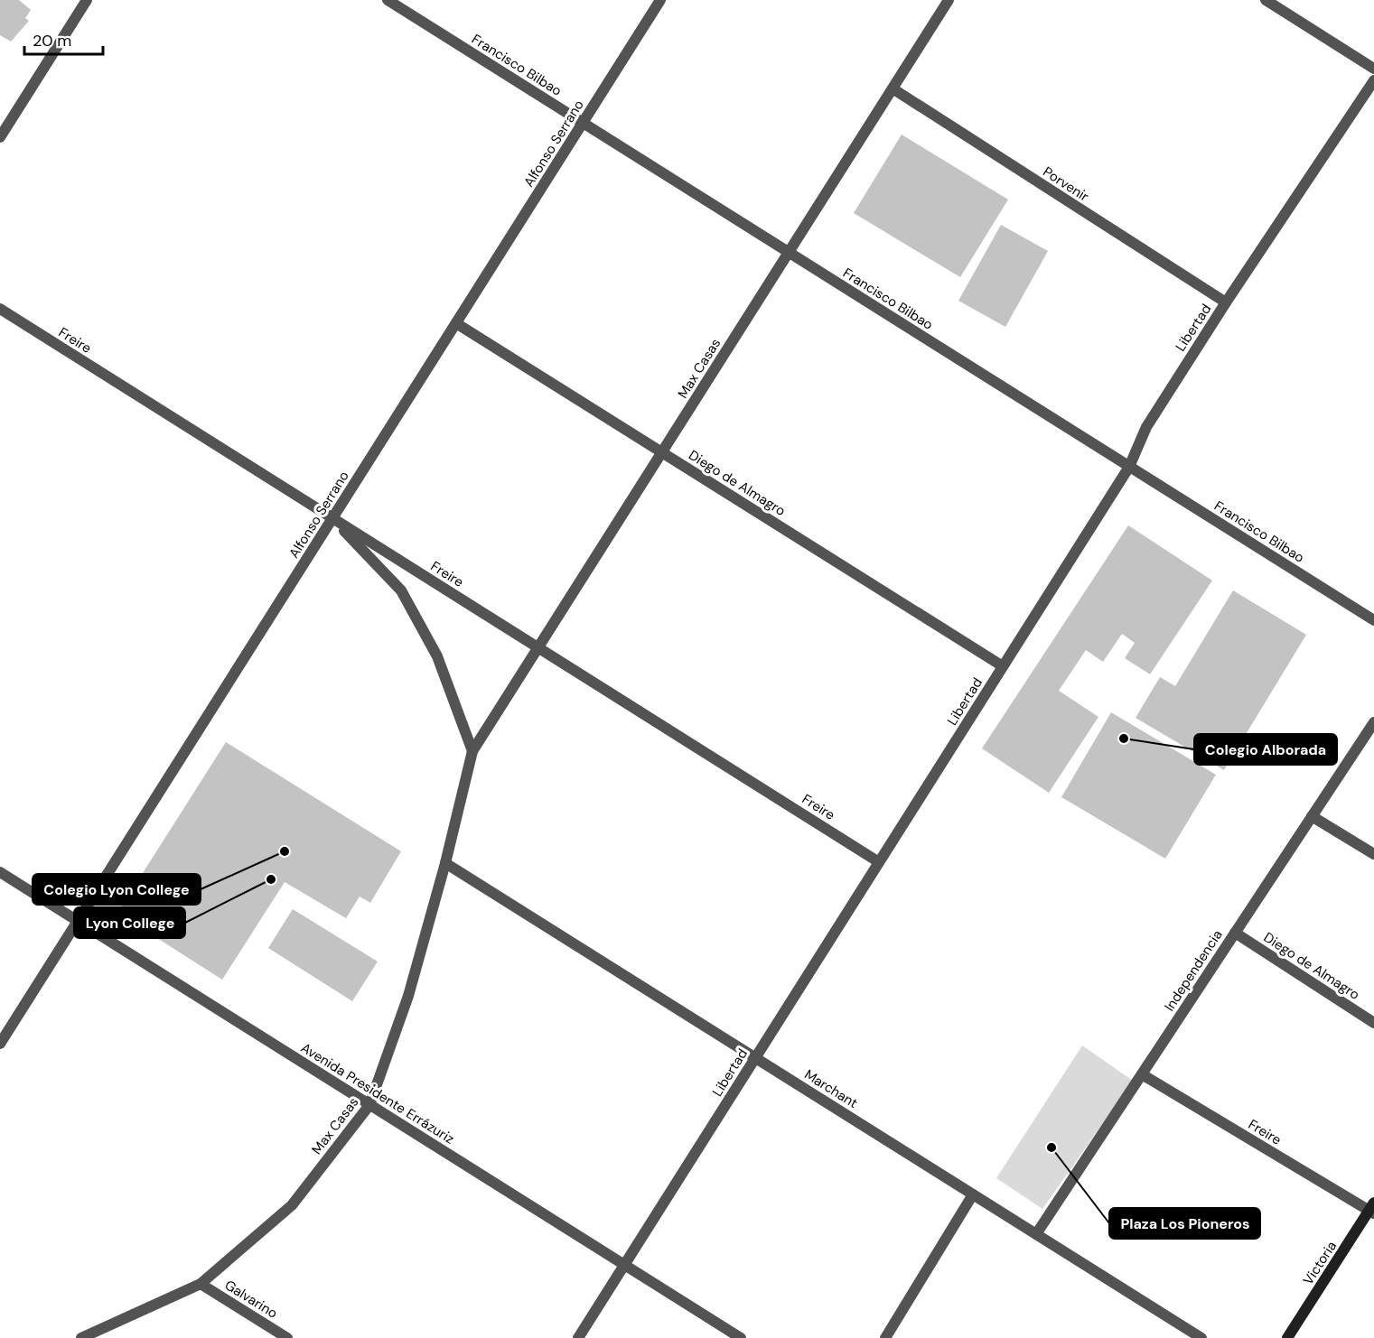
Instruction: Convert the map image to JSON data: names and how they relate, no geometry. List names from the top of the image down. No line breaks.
{"streets":{"main road":["Victoria"],"street":["Francisco Bilbao","Alfonso Serrano","Porvenir","Libertad","Freire","Max Casas","Diego de Almagro","Independencia","Marchant","Avenida Presidente Errázuriz","Galvarino"]},"crossings":[["Francisco Bilbao","Alfonso Serrano"],["Francisco Bilbao","Libertad"],["Francisco Bilbao","Max Casas"],["Alfonso Serrano","Freire"],["Alfonso Serrano","Diego de Almagro"],["Alfonso Serrano","Avenida Presidente Errázuriz"],["Porvenir","Libertad"],["Porvenir","Max Casas"],["Libertad","Freire"],["Libertad","Diego de Almagro"],["Libertad","Marchant"],["Libertad","Avenida Presidente Errázuriz"],["Freire","Max Casas"],["Freire","Independencia"],["Freire","Victoria"],["Max Casas","Diego de Almagro"],["Max Casas","Marchant"],["Max Casas","Avenida Presidente Errázuriz"],["Max Casas","Galvarino"],["Diego de Almagro","Independencia"],["Independencia","Marchant"]],"places":["Colegio Alborada","Colegio Lyon College","Lyon College","Plaza Los Pioneros"],"scale_bar":"20 m"}
